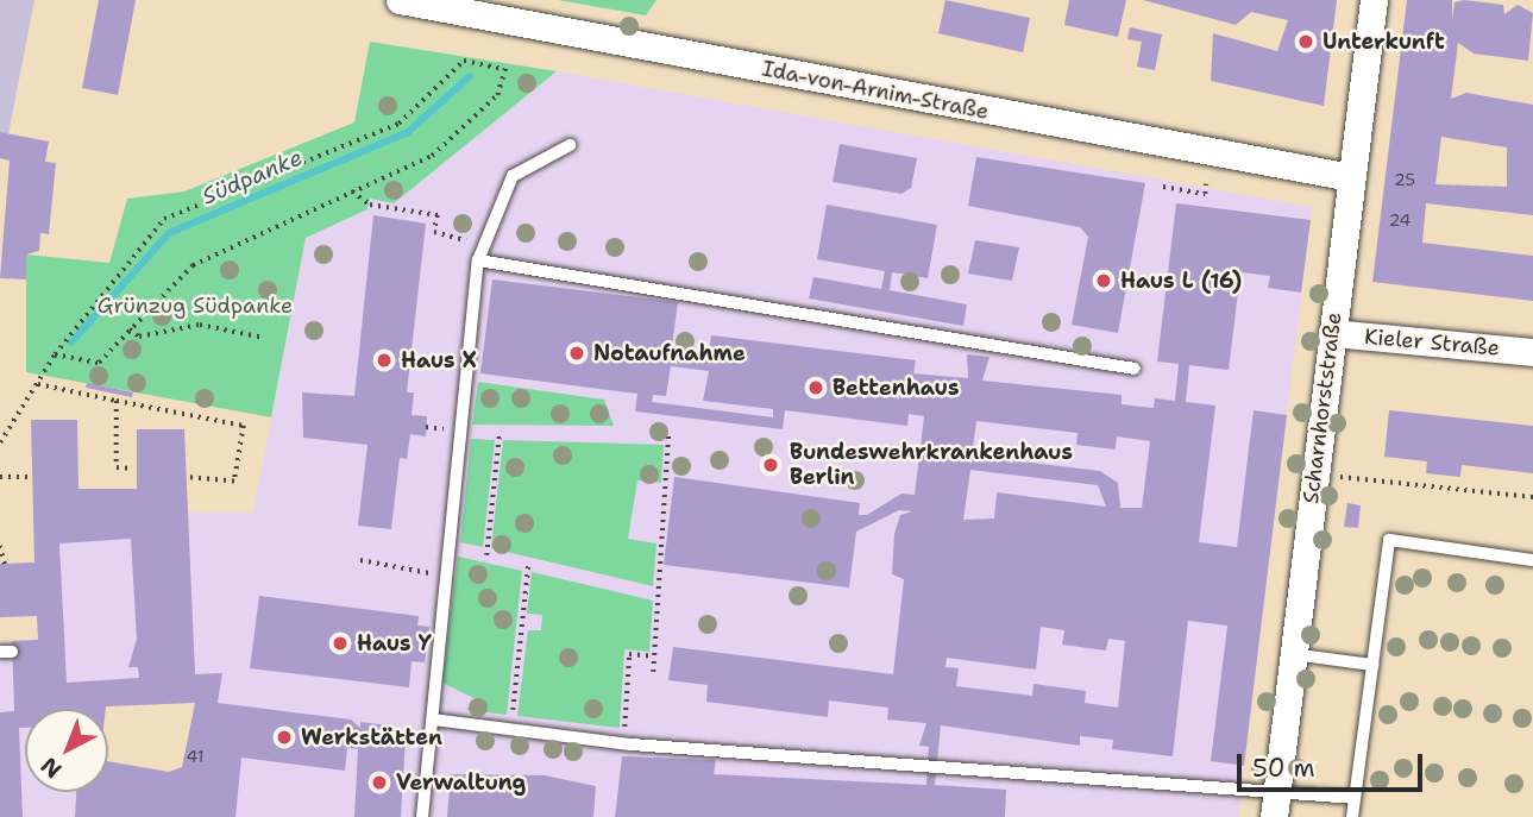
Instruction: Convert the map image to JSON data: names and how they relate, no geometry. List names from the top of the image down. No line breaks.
{"streets":{"street":["Ida-von-Arnim-Straße","Kieler Straße","Scharnhorststraße"]},"crossings":[["Ida-von-Arnim-Straße","Scharnhorststraße"],["Kieler Straße","Scharnhorststraße"]],"water":["Südpanke"],"parks":["Grünzug Südpanke"],"places":["Unterkunft","Haus L (16)","Notaufnahme","Haus X","Bettenhaus","Bundeswehrkrankenhaus Berlin","Haus Y","Werkstätten","Verwaltung"],"house_numbers":["25","24","41"],"scale_bar":"50 m","north":"bottom left"}
